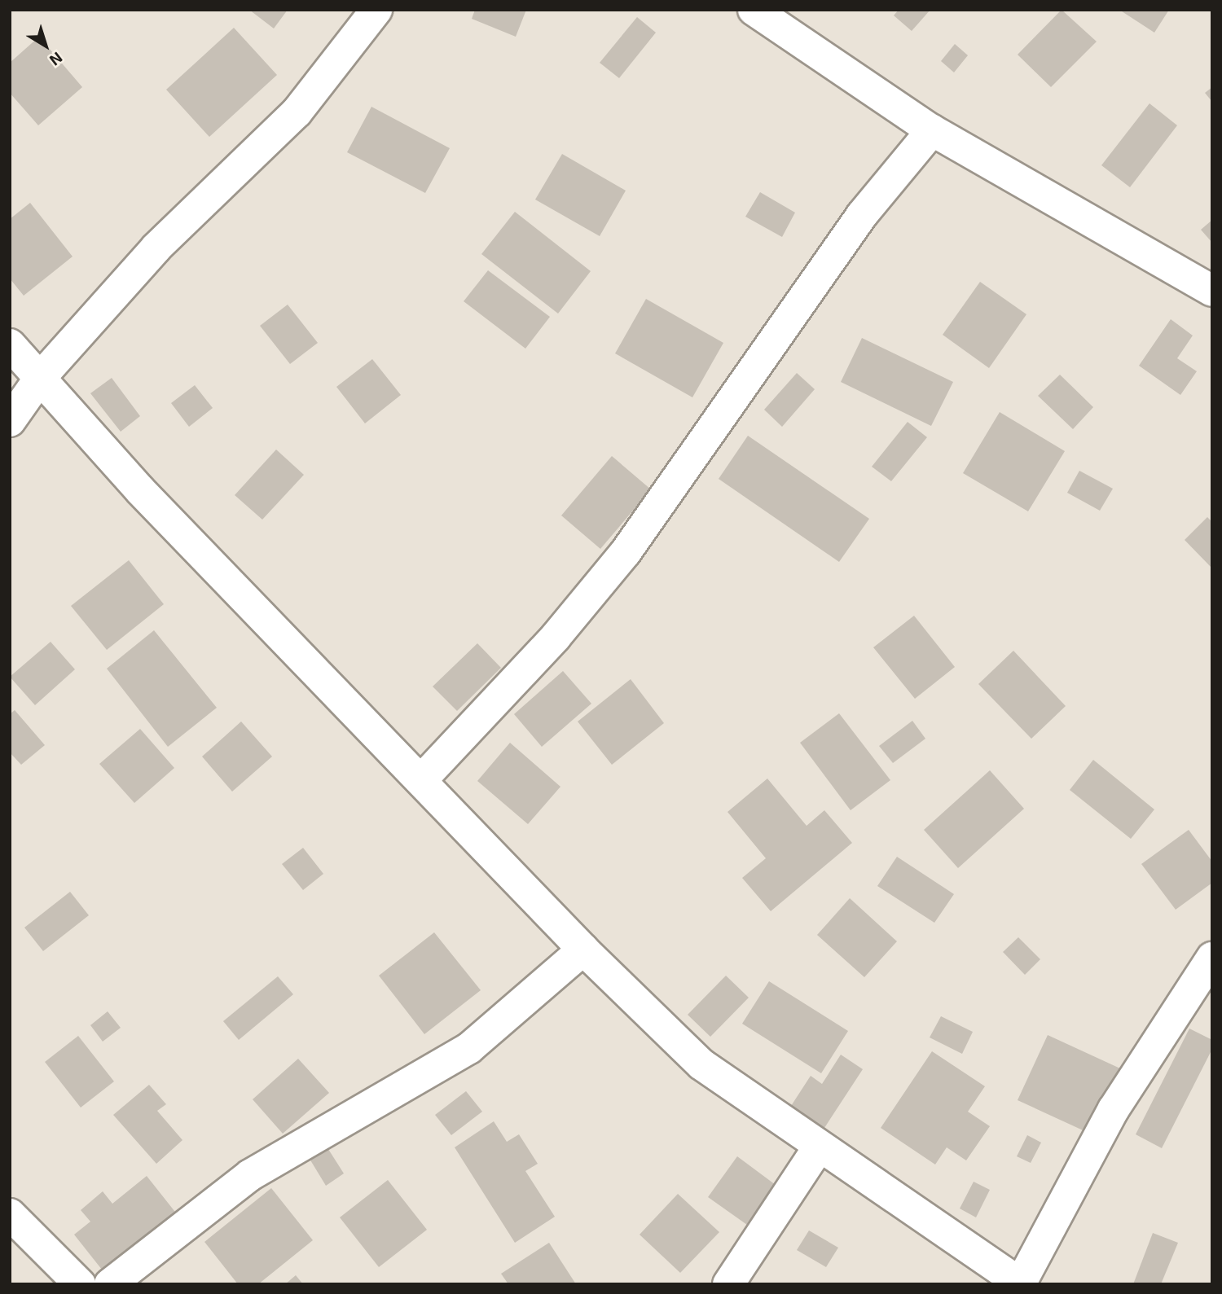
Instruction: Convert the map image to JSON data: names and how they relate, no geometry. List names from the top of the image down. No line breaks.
{"north":"bottom right"}
